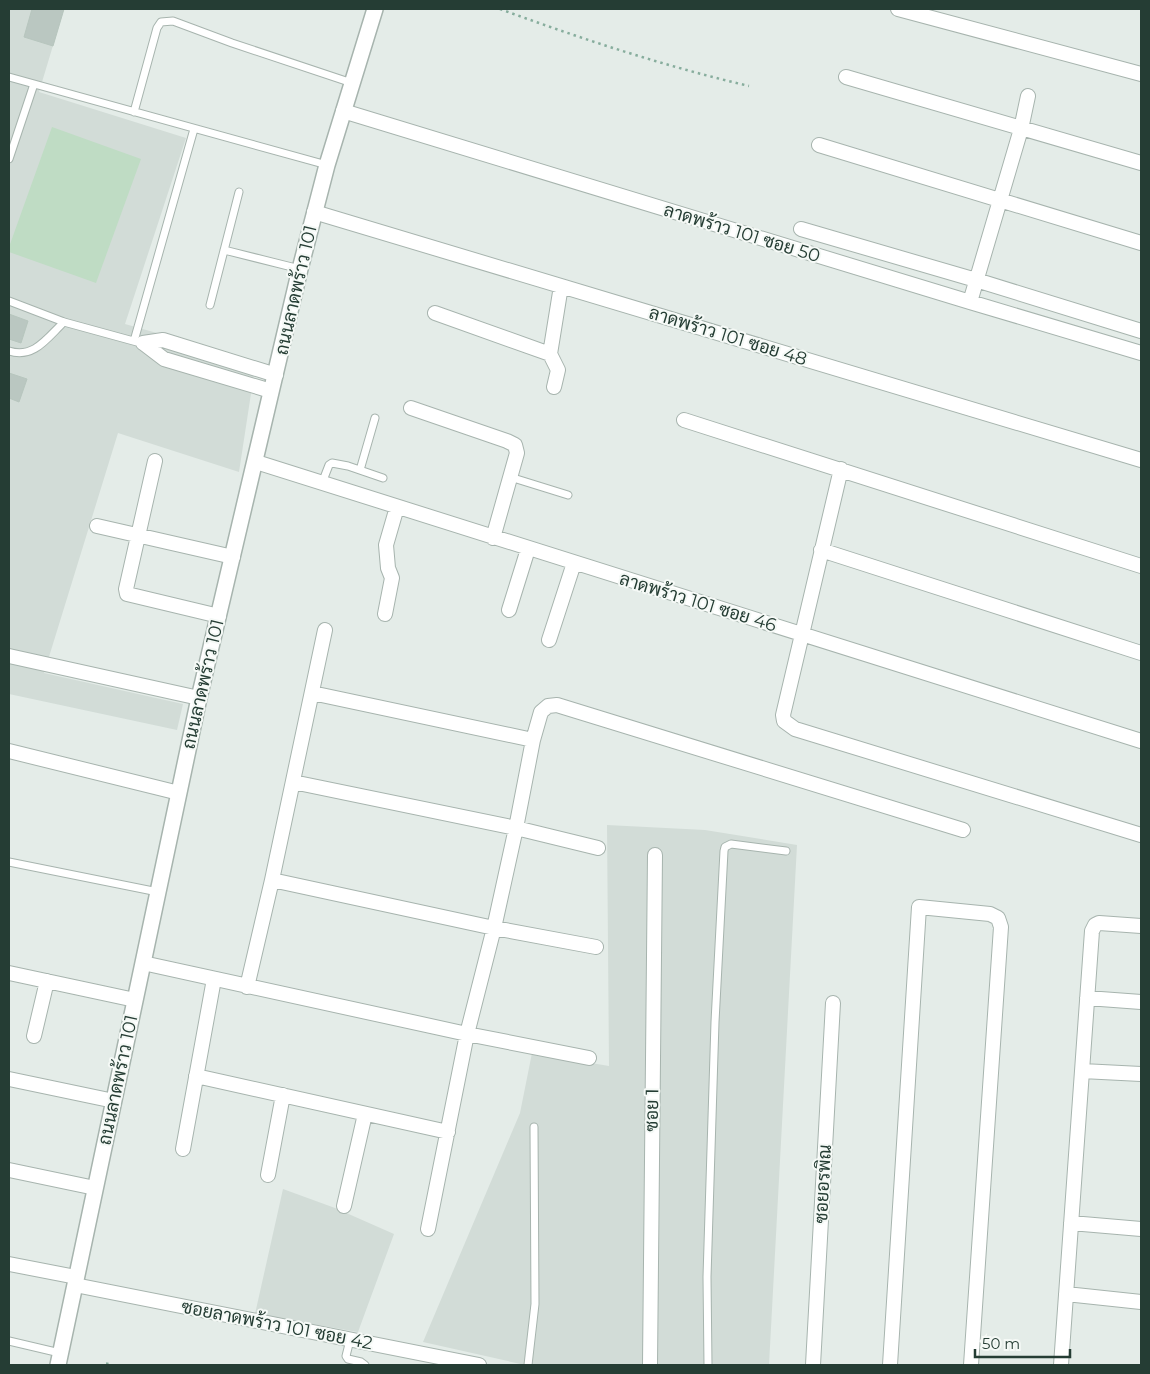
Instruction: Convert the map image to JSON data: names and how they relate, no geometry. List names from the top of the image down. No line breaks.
{"streets":{"street":["ลาดพร้าว 101 ซอย 50","ถนนลาดพร้าว 101","ลาดพร้าว 101 ซอย 48","ลาดพร้าว 101 ซอย 46","ซอย 1","ซอยอรพิณ","ซอยลาดพร้าว 101 ซอย 42"]},"crossings":[["ลาดพร้าว 101 ซอย 50","ถนนลาดพร้าว 101"],["ถนนลาดพร้าว 101","ลาดพร้าว 101 ซอย 48"],["ถนนลาดพร้าว 101","ลาดพร้าว 101 ซอย 46"],["ถนนลาดพร้าว 101","ซอยลาดพร้าว 101 ซอย 42"]],"scale_bar":"50 m"}
